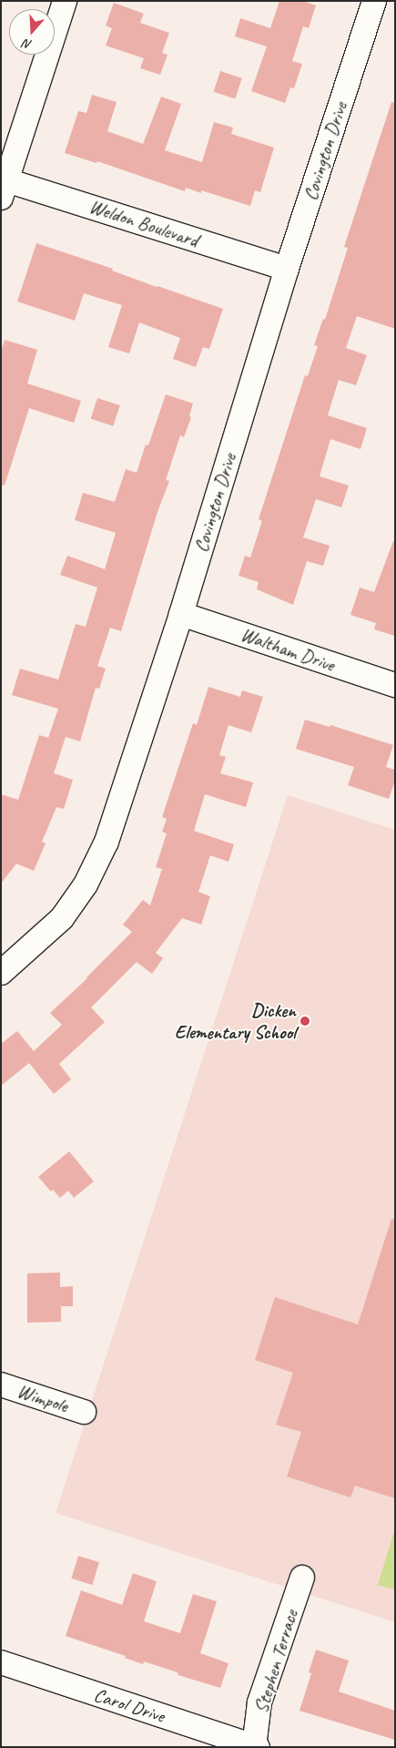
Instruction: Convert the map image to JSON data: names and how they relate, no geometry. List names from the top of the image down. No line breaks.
{"streets":{"street":["Covington Drive","Weldon Boulevard","Waltham Drive","Wimpole","Stephen Terrace","Carol Drive"]},"crossings":[["Covington Drive","Weldon Boulevard"],["Covington Drive","Waltham Drive"],["Stephen Terrace","Carol Drive"]],"places":["Dicken Elementary School"],"north":"bottom"}
